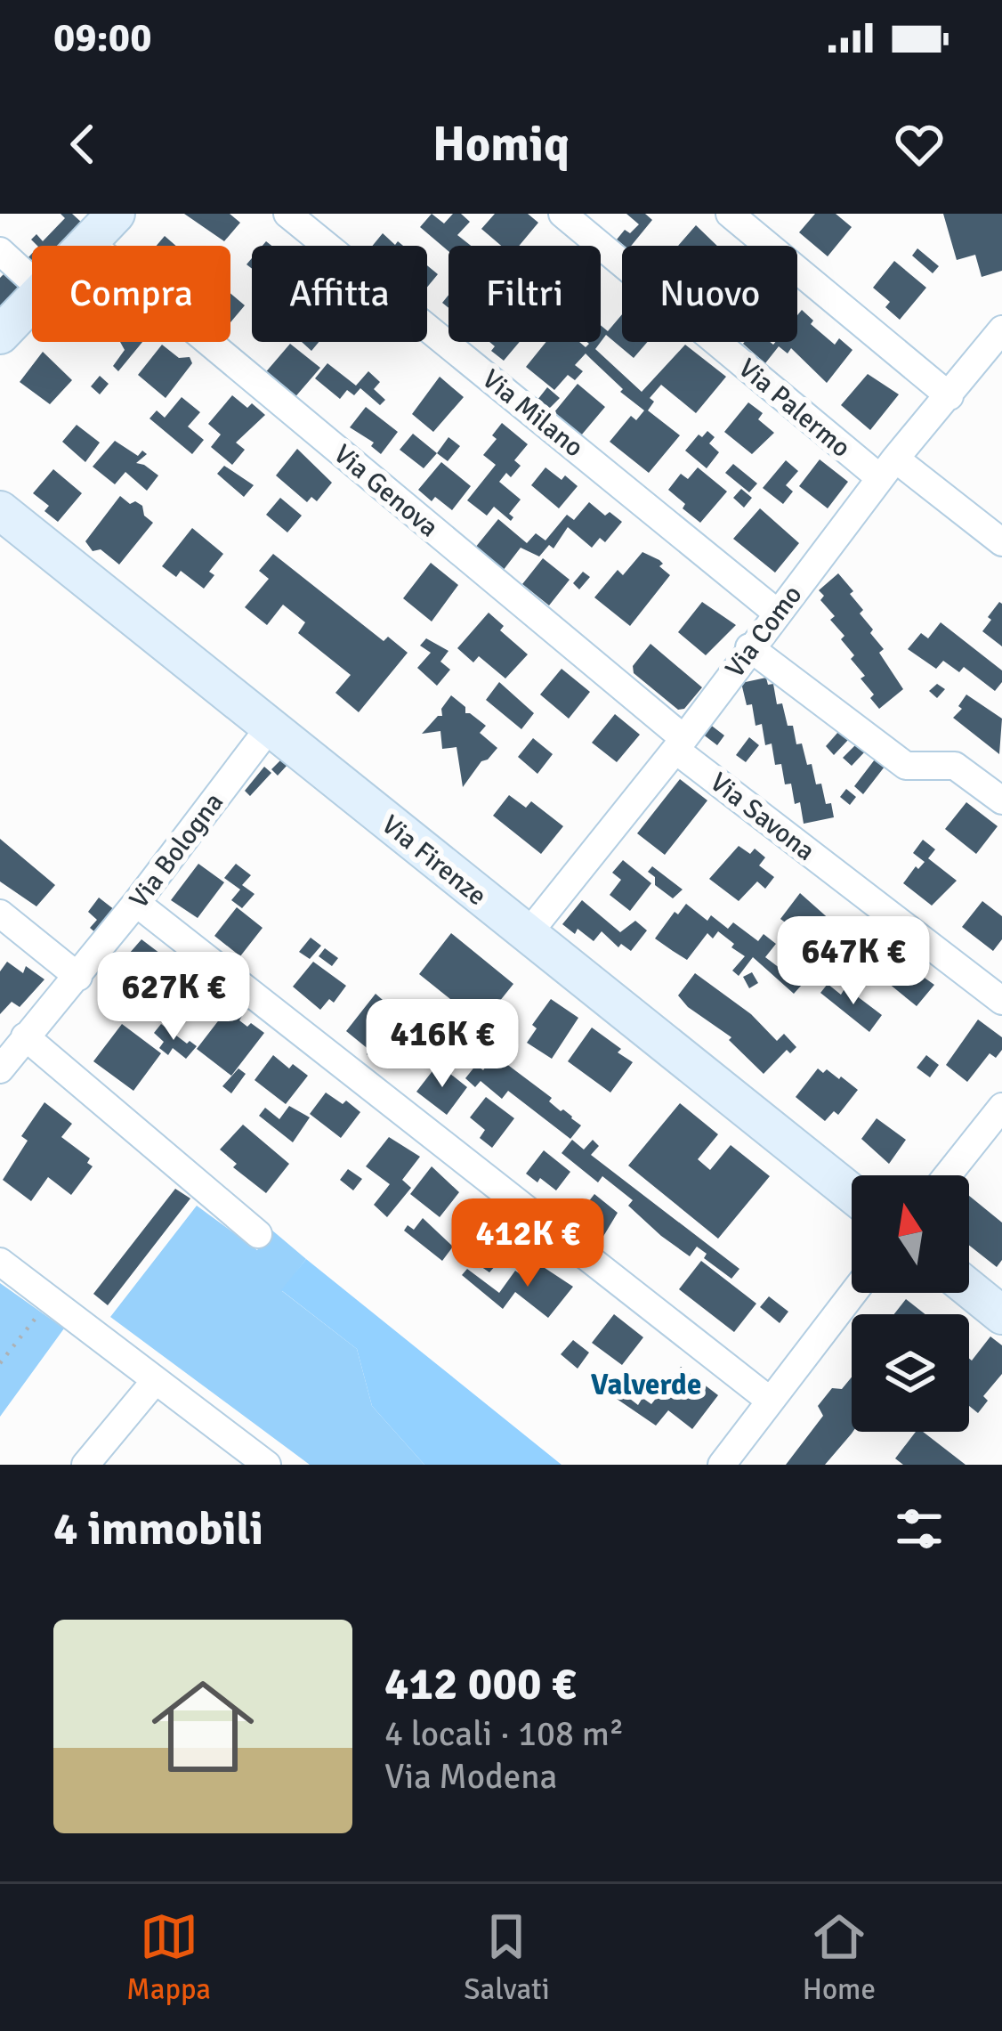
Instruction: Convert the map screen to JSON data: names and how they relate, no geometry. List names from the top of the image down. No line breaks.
{"streets":{"street":["Via Palermo","Via Milano","Via Genova","Via Como","Via Savona","Via Bologna","Via Firenze"]},"crossings":[["Via Palermo","Via Como"],["Via Milano","Via Como"],["Via Genova","Via Como"],["Via Genova","Via Savona"],["Via Como","Via Savona"],["Via Como","Via Firenze"],["Via Bologna","Via Firenze"]],"districts":["Valverde"],"north":"top","page":{"status":"09:00","header":"Homiq","chip":["Compra","Affitta","Filtri","Nuovo"],"price":["647K €","627K €","416K €","412K €"],"heading":"4 immobili","list":[{"name":"412 000 €","note":"4 locali · 108 m² · Via Modena"}],"tabs":["Mappa","Salvati","Home"]}}
